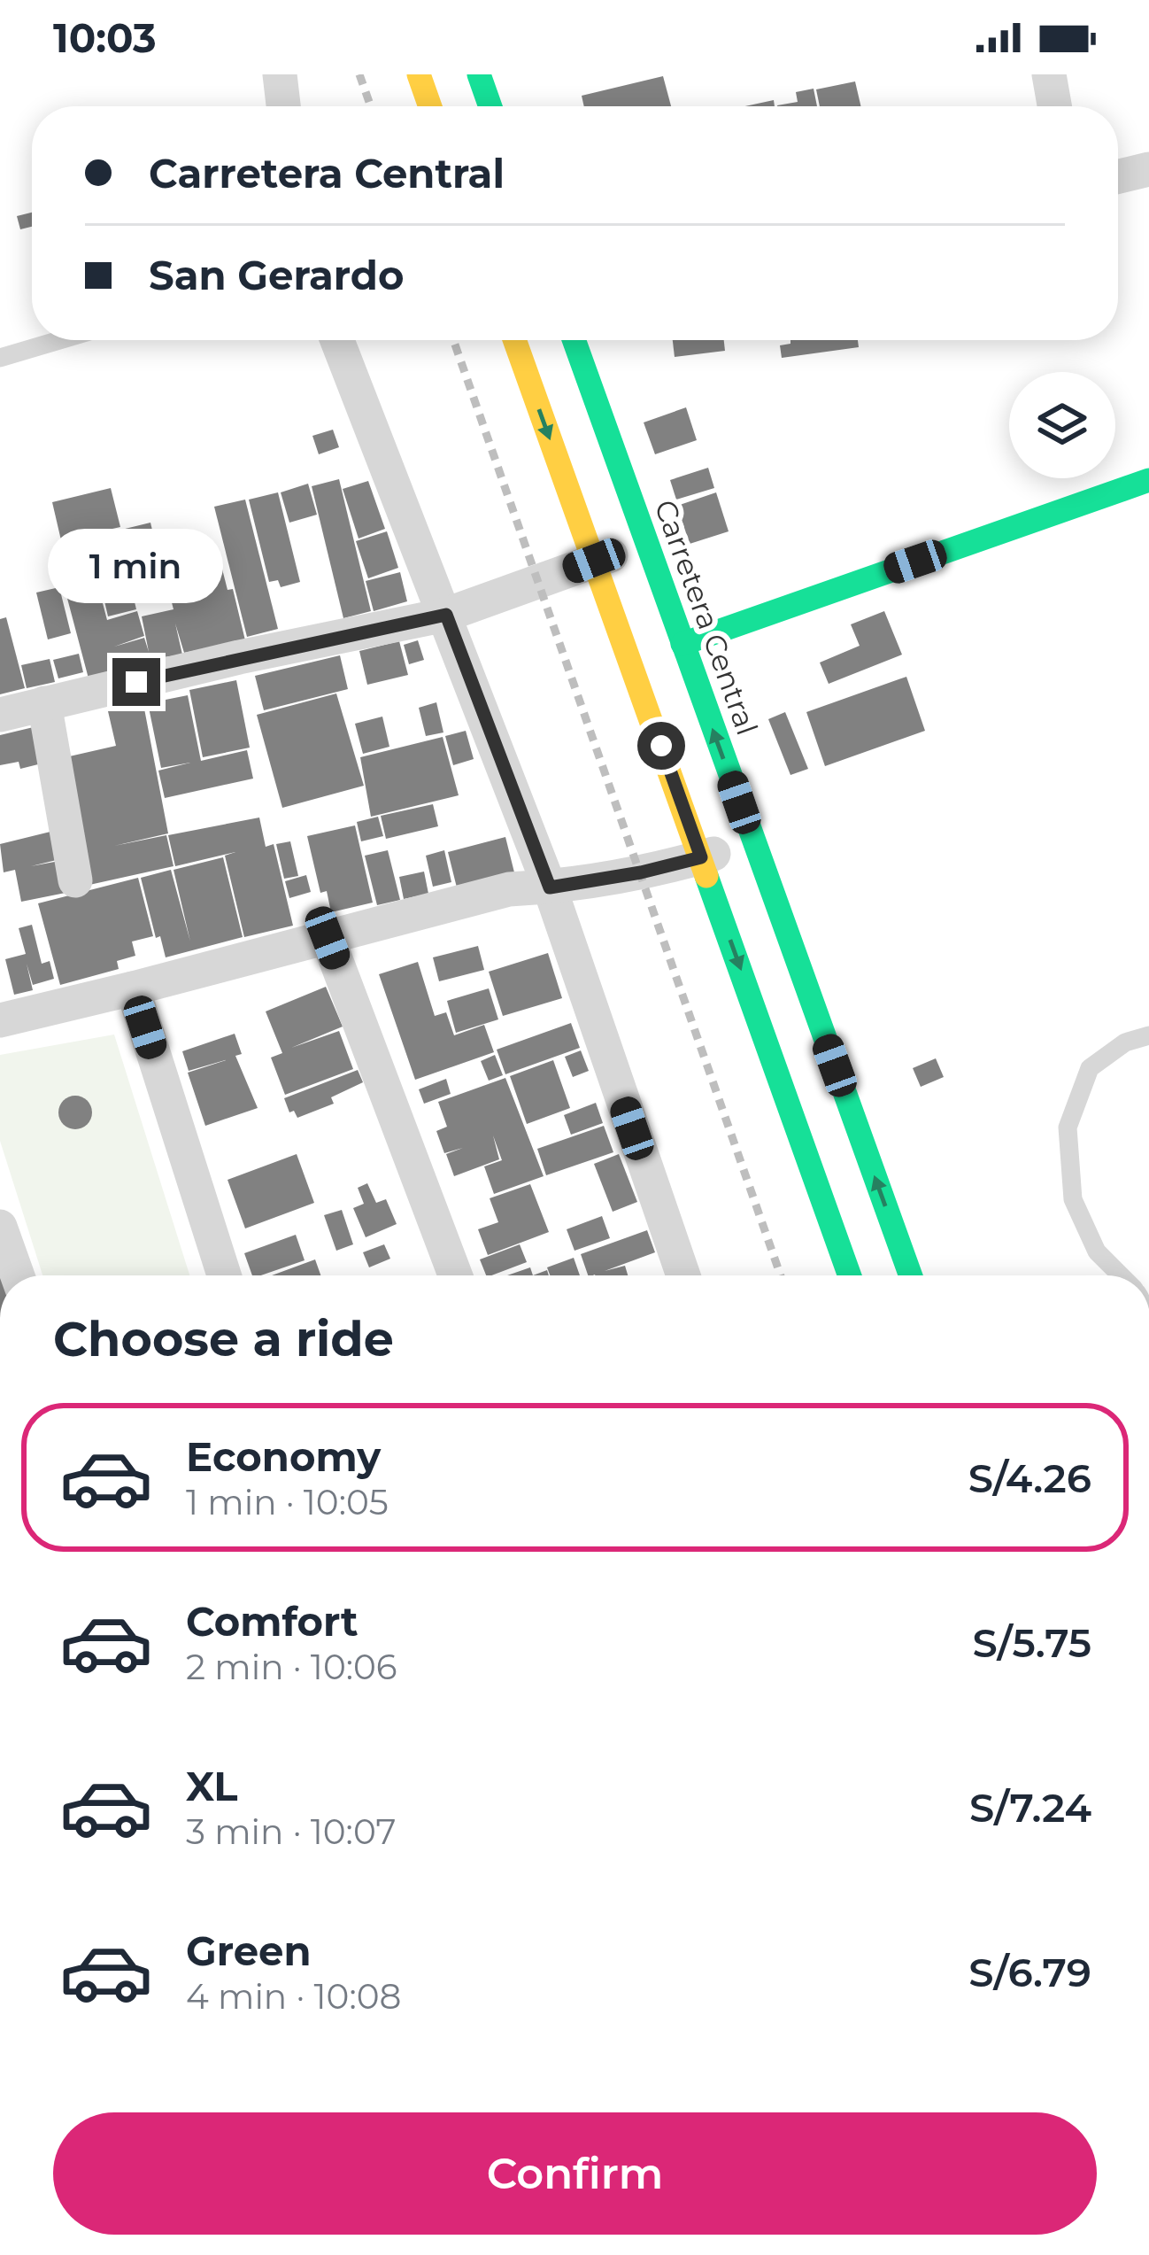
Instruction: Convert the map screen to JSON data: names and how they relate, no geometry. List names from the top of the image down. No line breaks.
{"streets":{"main road":["Carretera Central"]},"page":{"status":"10:03","banner":["Carretera Central","San Gerardo"],"bubble":"1 min","heading":"Choose a ride","list":[{"name":"Economy","note":"1 min · 10:05","value":"S/4.26"},{"name":"Comfort","note":"2 min · 10:06","value":"S/5.75"},{"name":"XL","note":"3 min · 10:07","value":"S/7.24"},{"name":"Green","note":"4 min · 10:08","value":"S/6.79"}],"buttons":"Confirm"}}
